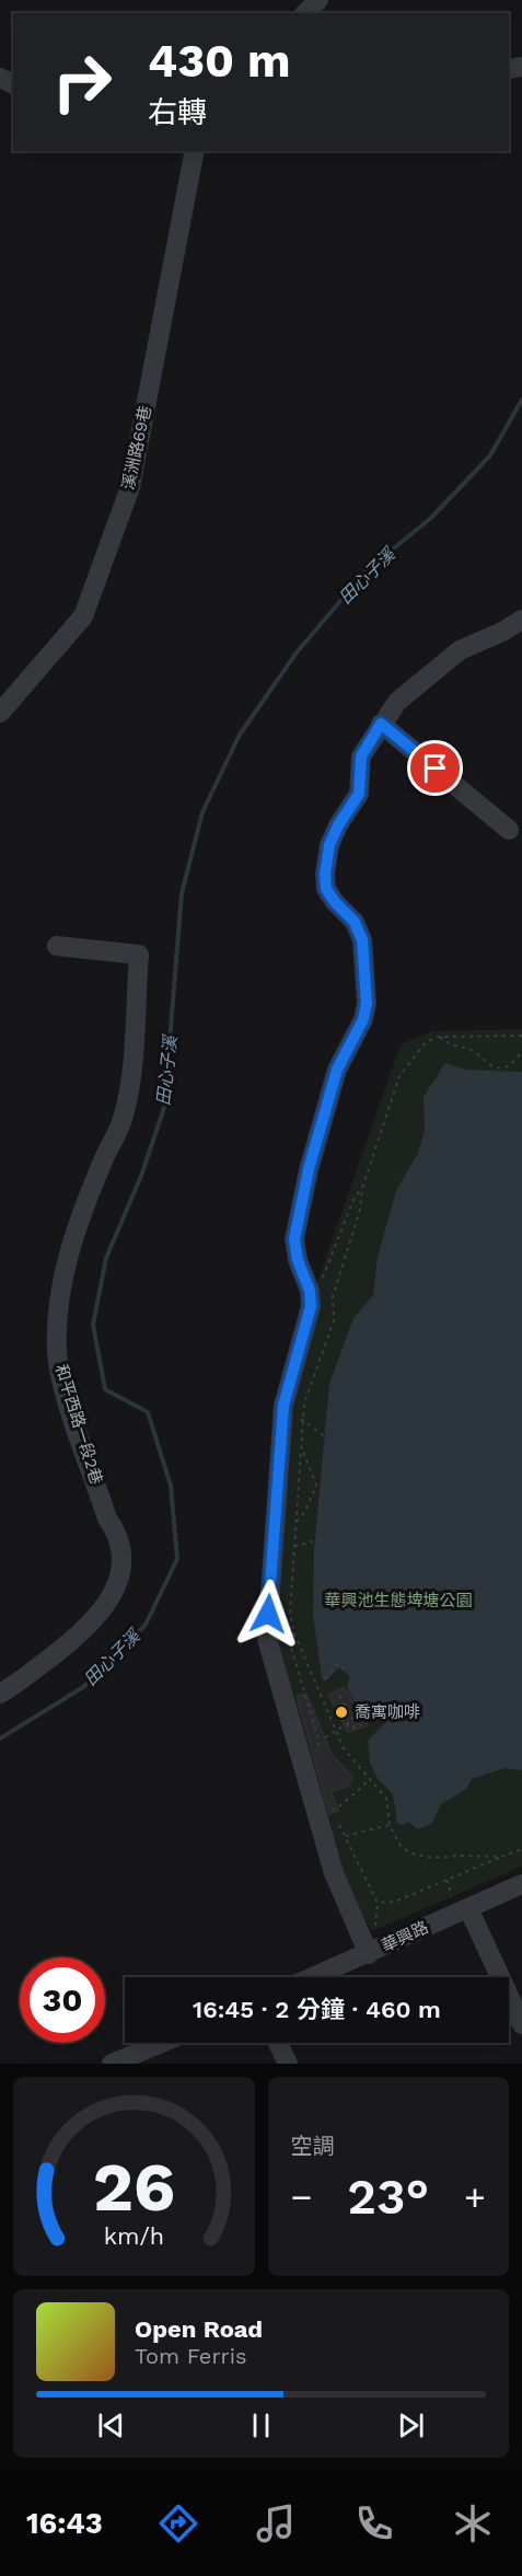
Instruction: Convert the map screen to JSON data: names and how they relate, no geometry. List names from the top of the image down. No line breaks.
{"streets":{"street":["溪洲路69巷","和平西路一段2巷","華興路"]},"water":["田心子溪"],"parks":["華興池生態埤塘公園"],"places":["喬寓咖啡"],"page":{"turn":["430 m","右轉"],"limit":"30","trip":"16:45 · 2 分鐘 · 460 m","tile":"空調","heat":["−","23°","+"],"song":["Open Road","Tom Ferris"],"tabs":"16:43","gauge":["26","km/h"]}}
